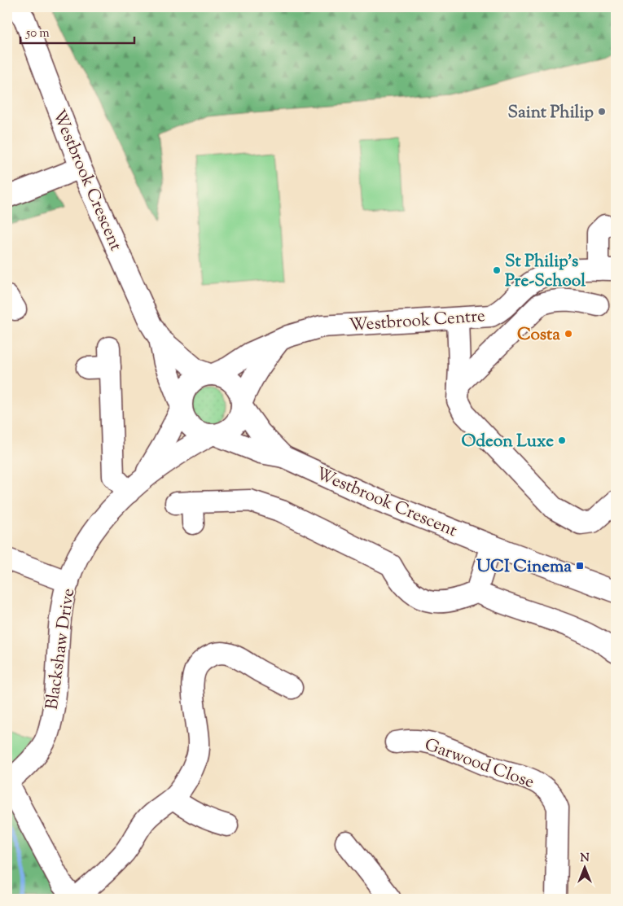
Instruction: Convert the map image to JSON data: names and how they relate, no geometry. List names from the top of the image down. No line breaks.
{"streets":{"street":["Westbrook Crescent","Westbrook Centre","Blackshaw Drive","Garwood Close"]},"crossings":[["Westbrook Crescent","Westbrook Centre"],["Westbrook Crescent","Blackshaw Drive"],["Westbrook Centre","Blackshaw Drive"]],"places":{"other":["Saint Philip","St Philip's Pre-School","Costa","Odeon Luxe"],"transit":["UCI Cinema"]},"scale_bar":"50 m","north":"top"}
